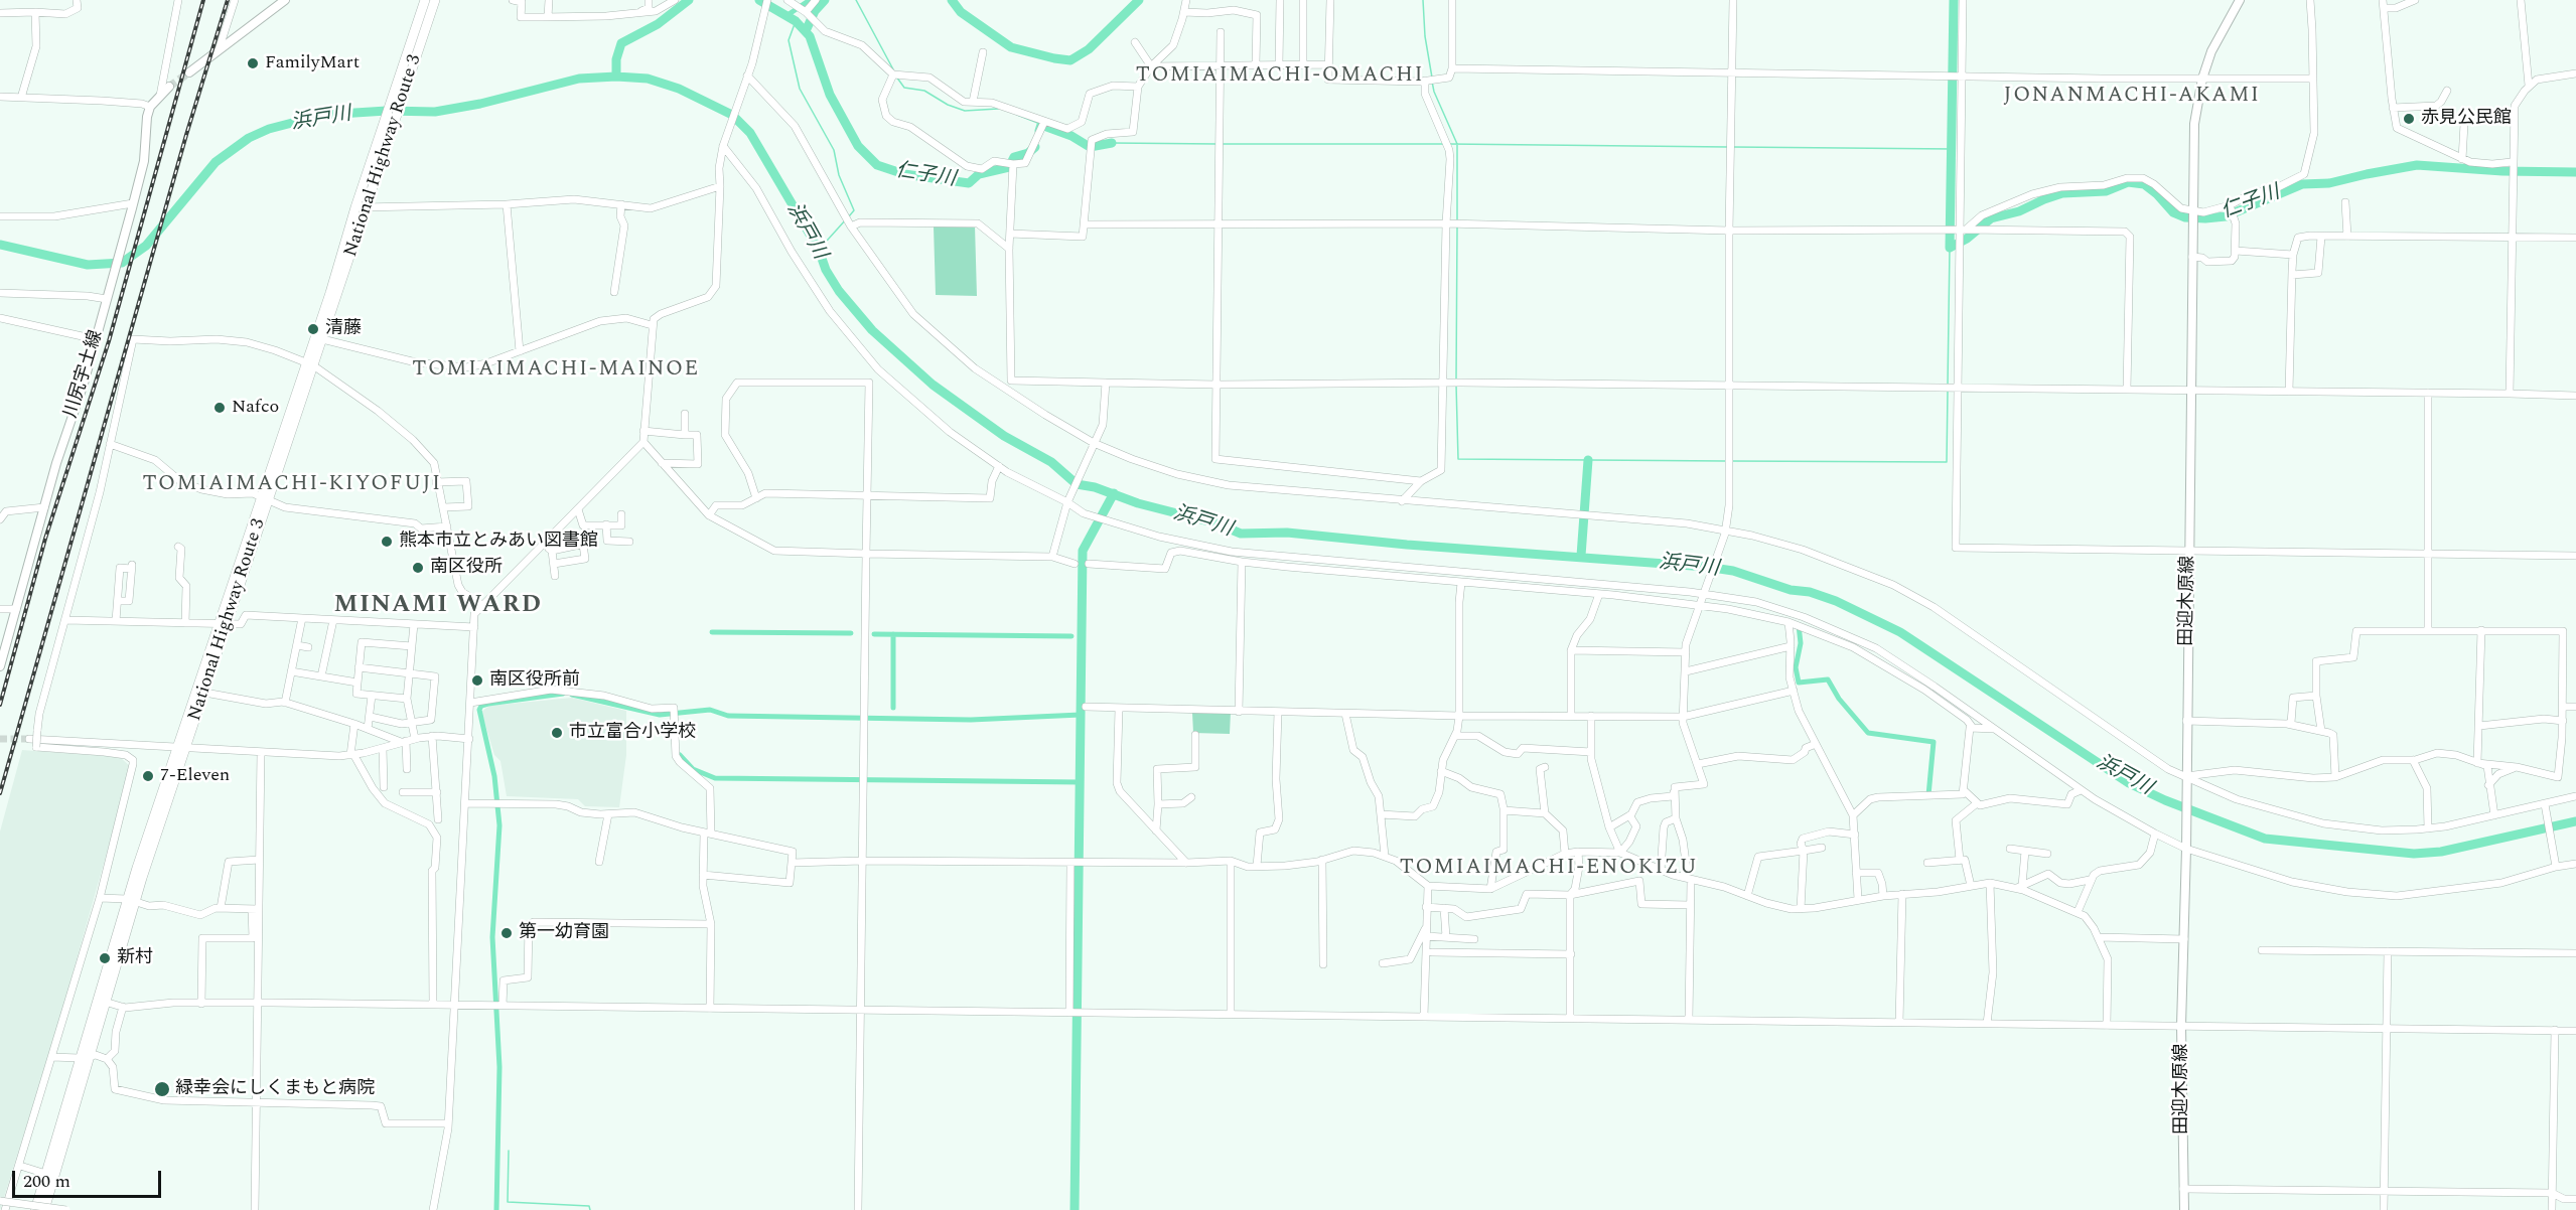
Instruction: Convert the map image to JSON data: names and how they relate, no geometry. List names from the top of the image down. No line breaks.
{"streets":{"highway":["National Highway Route 3"],"main road":["川尻宇土線","田迎木原線"]},"districts":["TOMIAIMACHI-OMACHI","JONANMACHI-AKAMI","TOMIAIMACHI-MAINOE","TOMIAIMACHI-KIYOFUJI","MINAMI WARD","TOMIAIMACHI-ENOKIZU"],"water":["浜戸川","仁子川"],"places":["FamilyMart","赤見公民館","清藤","Nafco","熊本市立とみあい図書館","南区役所","南区役所前","市立富合小学校","7-Eleven","第一幼育園","新村","緑幸会にしくまもと病院"],"scale_bar":"200 m"}
